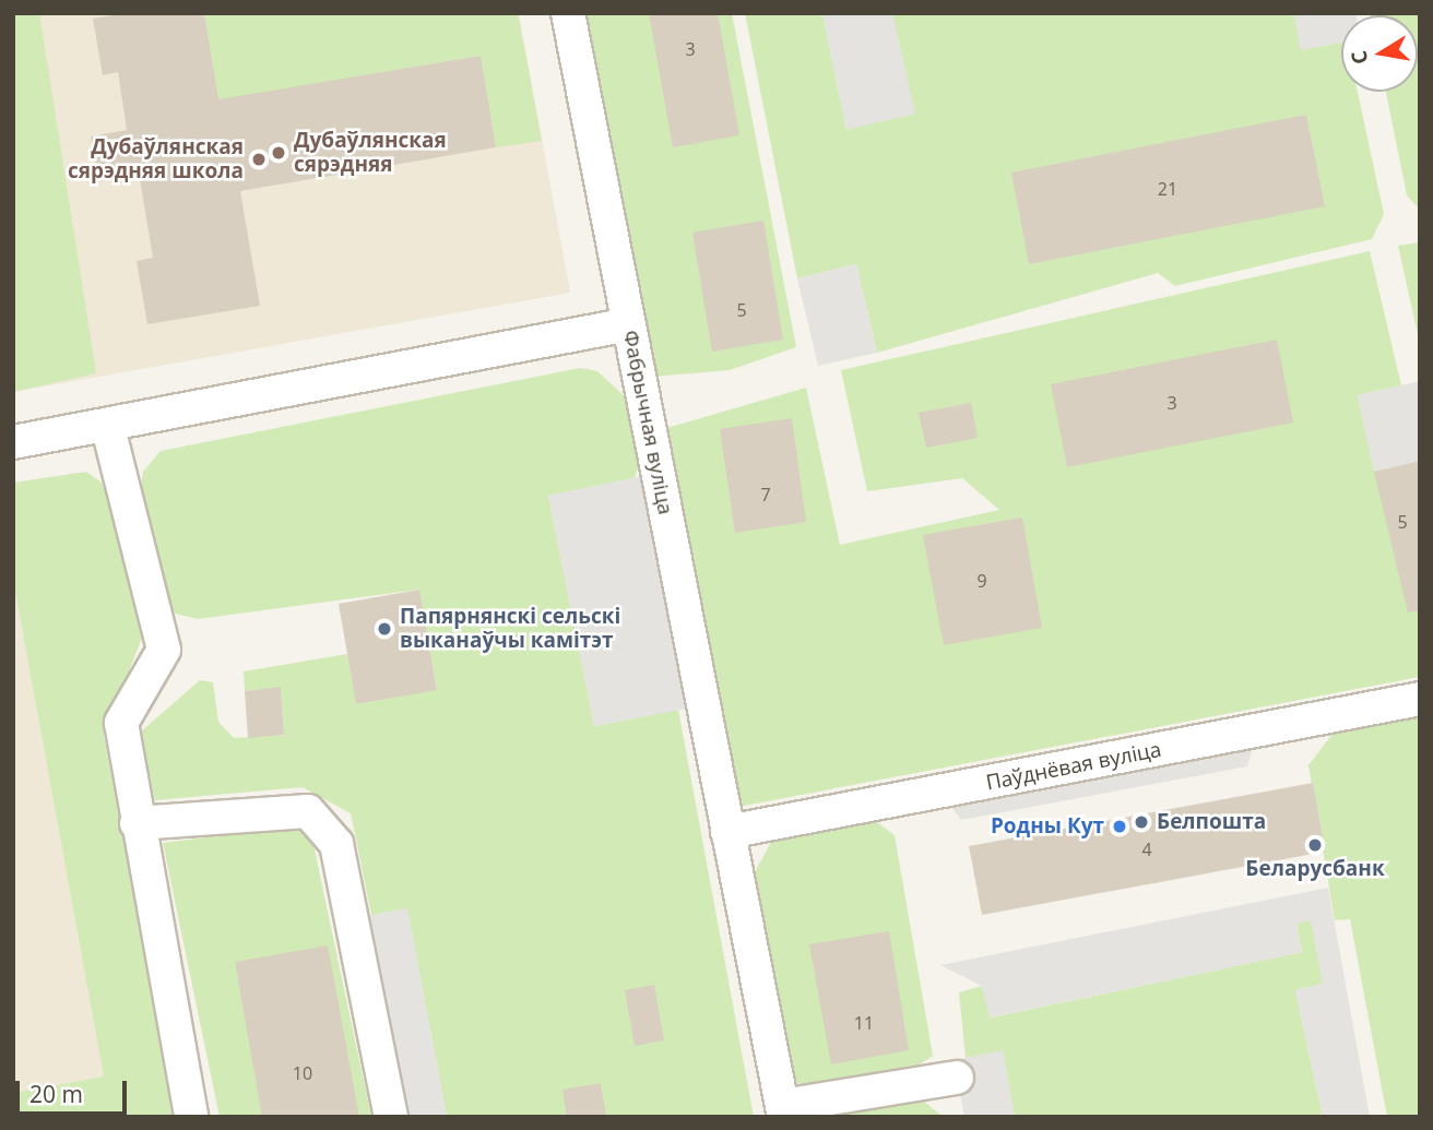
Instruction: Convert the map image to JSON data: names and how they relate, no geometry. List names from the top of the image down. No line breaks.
{"streets":{"street":["Фабрычная вуліца","Паўднёвая вуліца"]},"crossings":[["Фабрычная вуліца","Паўднёвая вуліца"]],"places":["Дубаўлянская сярэдняя","Дубаўлянская сярэдняя школа","Папярнянскі сельскі выканаўчы камітэт","Белпошта","Родны Кут","Беларусбанк"],"house_numbers":["3","21","5","3","7","5","9","4","11","10"],"scale_bar":"20 m","north":"left"}
